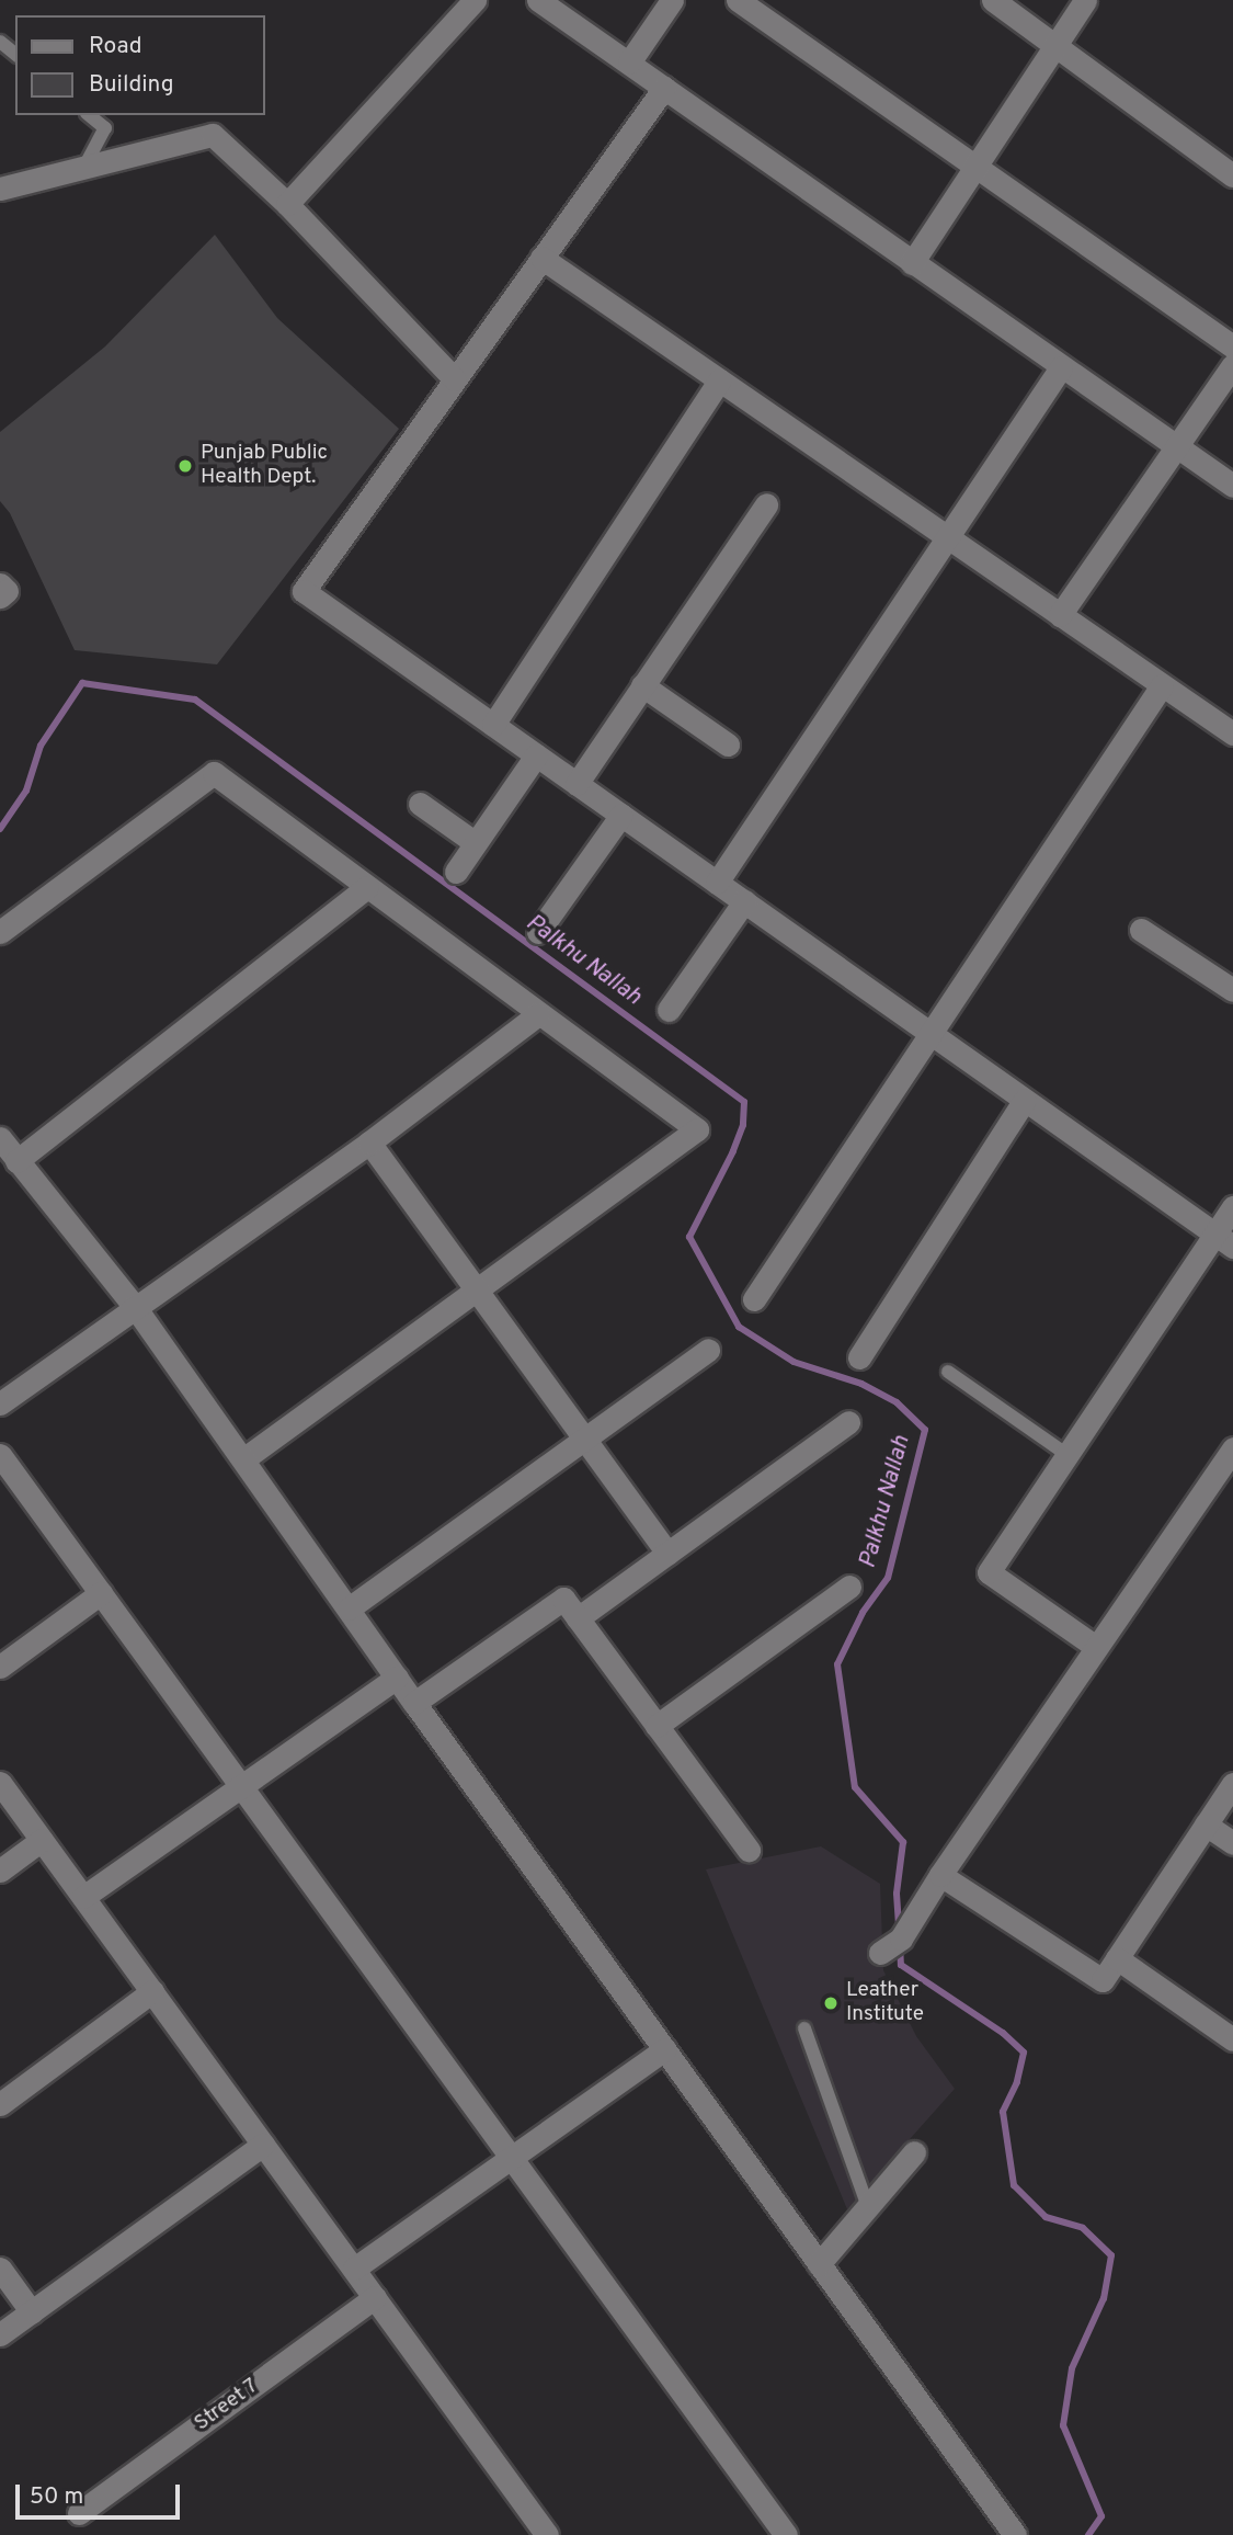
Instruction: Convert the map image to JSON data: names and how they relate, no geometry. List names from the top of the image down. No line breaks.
{"streets":{"street":["Street 7"]},"water":["Palkhu Nallah"],"places":["Punjab Public Health Dept.","Leather Institute"],"legend":["Road","Building"],"scale_bar":"50 m"}
